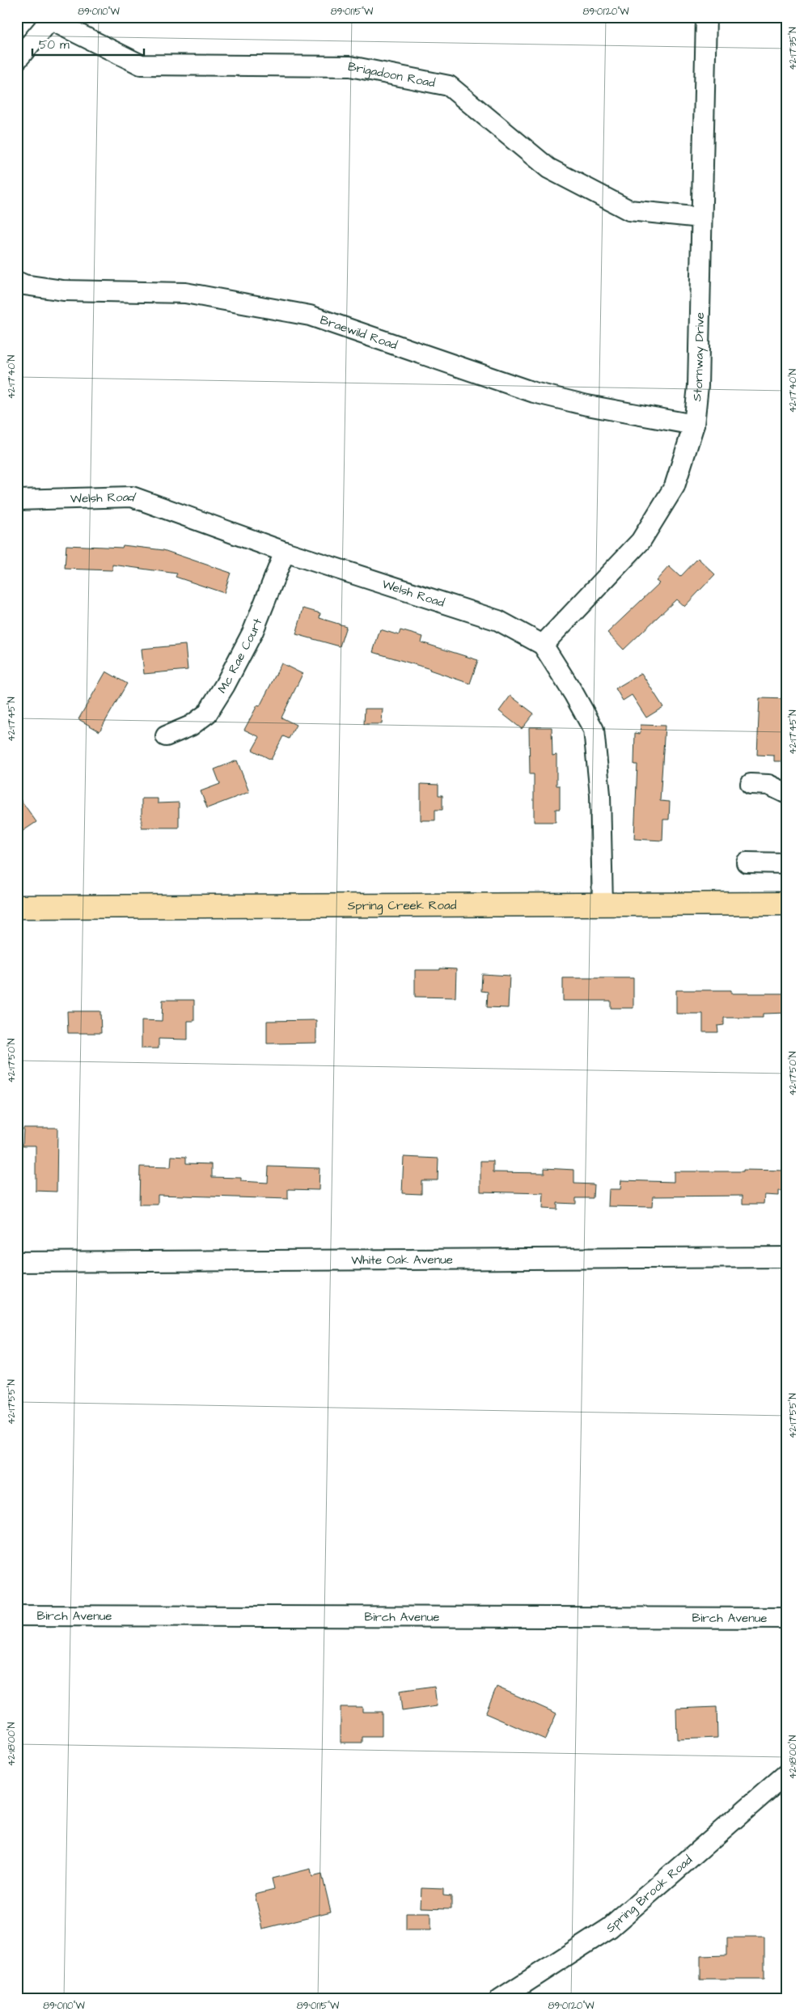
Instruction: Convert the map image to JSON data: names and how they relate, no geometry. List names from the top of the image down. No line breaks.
{"streets":{"main road":["Spring Creek Road"],"street":["Brigadoon Road","Braewild Road","Stornway Drive","Welsh Road","Mc Rae Court","White Oak Avenue","Birch Avenue","Spring Brook Road"]},"crossings":[["Brigadoon Road","Stornway Drive"],["Braewild Road","Stornway Drive"],["Stornway Drive","Welsh Road"],["Welsh Road","Mc Rae Court"],["Welsh Road","Spring Creek Road"]],"scale_bar":"50 m","coordinates":["89°01'10\"W","89°01'15\"W","89°01'20\"W","42°17'35\"N","42°17'40\"N","42°17'45\"N","42°17'50\"N","42°17'55\"N","42°18'00\"N"]}
